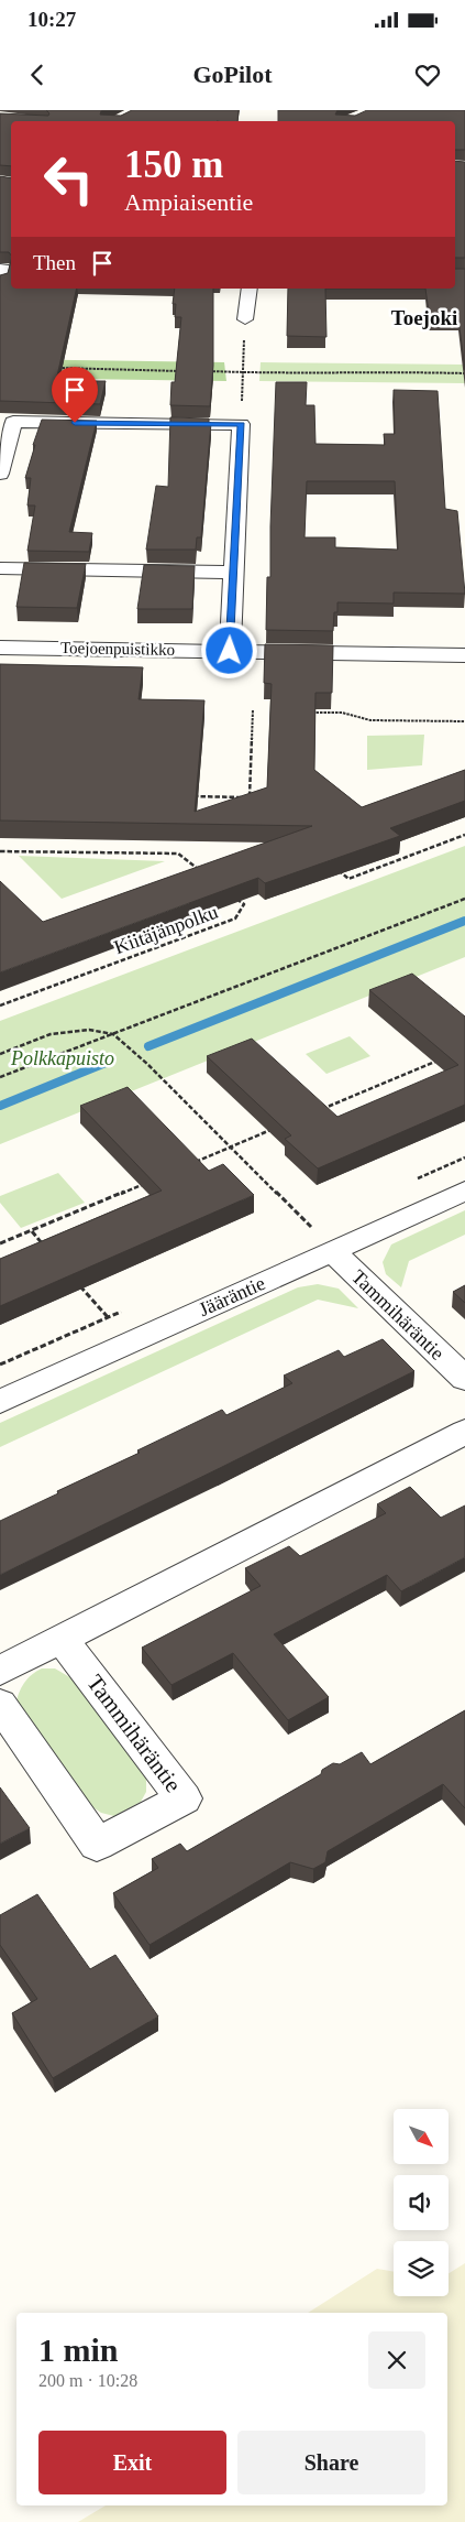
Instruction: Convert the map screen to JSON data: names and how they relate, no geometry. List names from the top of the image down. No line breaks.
{"streets":{"street":["Toejoenpuistikko","Jääräntie","Tammihäräntie"],"path":["Kiitäjänpolku"]},"crossings":[["Jääräntie","Tammihäräntie"]],"districts":["Toejoki"],"parks":["Polkkapuisto"],"north":"bottom right","page":{"status":"10:27","header":"GoPilot","turn":["150 m","Ampiaisentie"],"then":"Then","heading":["1 min","200 m · 10:28"],"buttons":["Exit","Share"]}}
